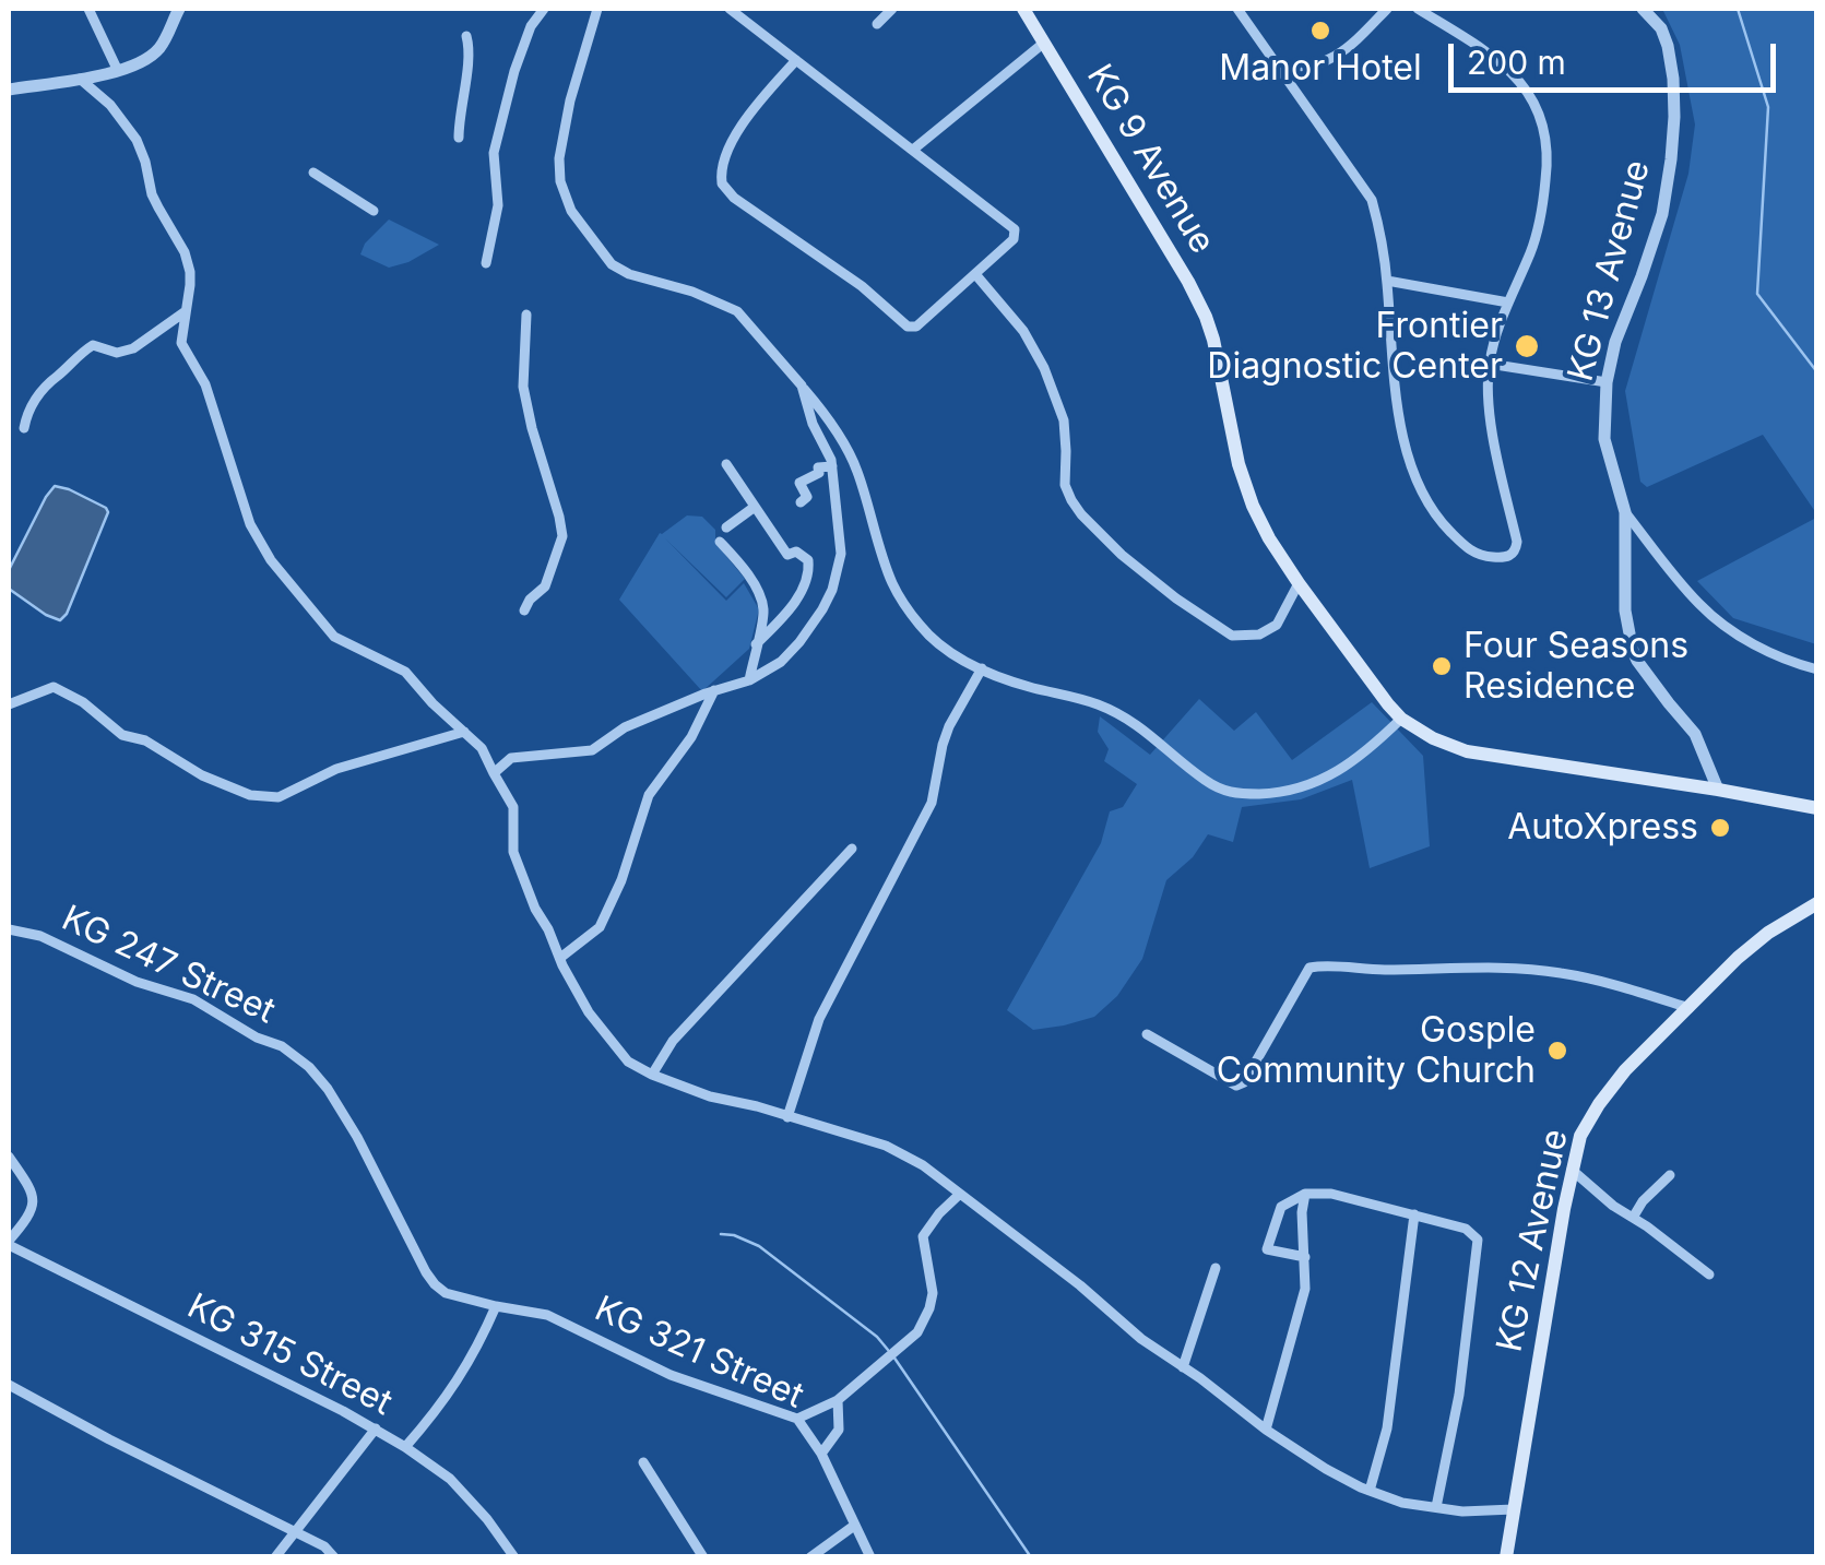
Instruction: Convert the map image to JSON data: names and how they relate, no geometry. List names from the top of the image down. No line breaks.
{"streets":{"main road":["KG 9 Avenue","KG 12 Avenue"],"street":["KG 13 Avenue","KG 247 Street","KG 321 Street","KG 315 Street"]},"crossings":[["KG 9 Avenue","KG 13 Avenue"],["KG 247 Street","KG 321 Street"]],"places":["Manor Hotel","Frontier Diagnostic Center","Four Seasons Residence","AutoXpress","Gosple Community Church"],"scale_bar":"200 m"}
